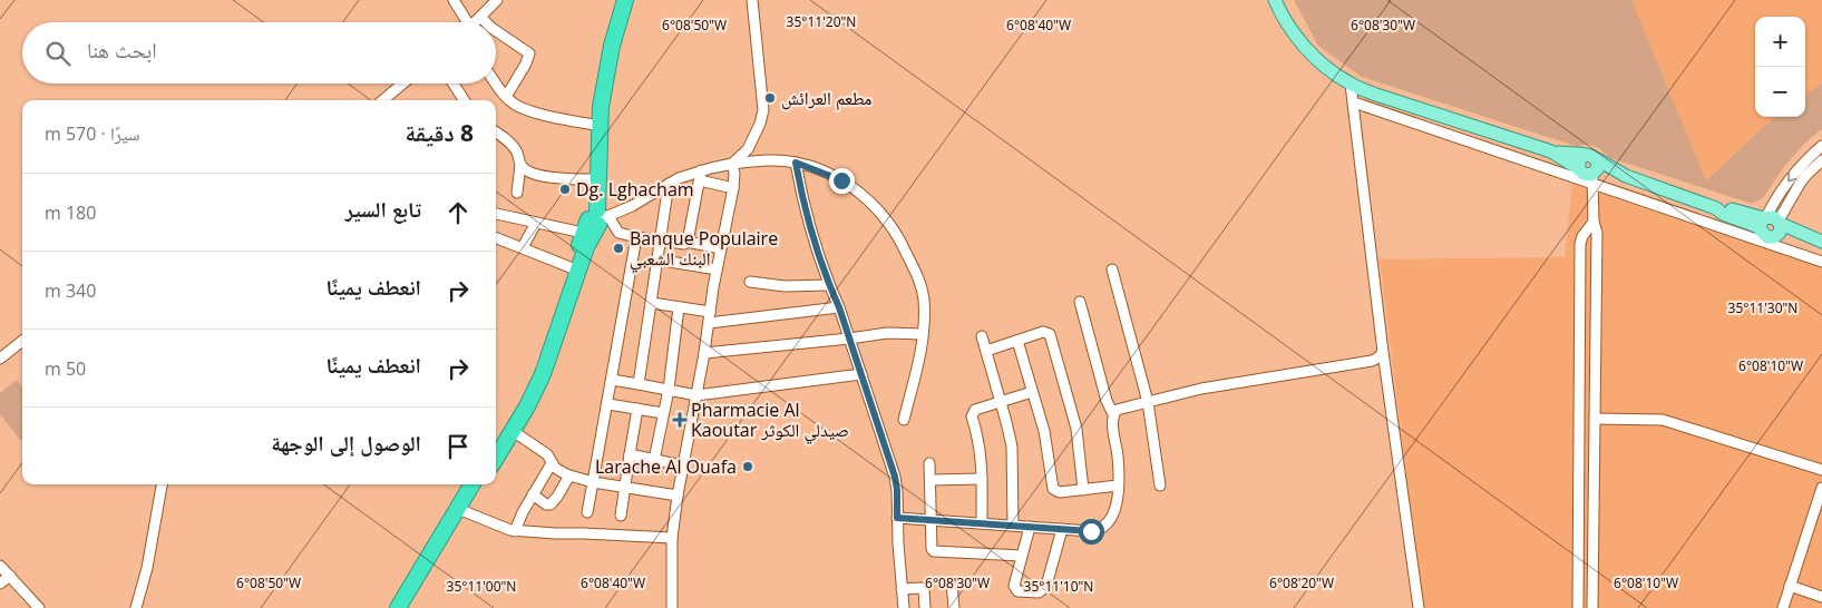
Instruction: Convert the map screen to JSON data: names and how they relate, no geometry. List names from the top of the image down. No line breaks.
{"places":{"other":["مطعم العرائش","Dg. Lghacham","Banque Populaire البنك الشعبي","Larache Al Ouafa"],"health":["Pharmacie Al Kaoutar صيدلي الكوثر"]},"page":{"map_buttons":["+","−"],"search":"ابحث هنا","heading":["8 دقيقة","سيرًا · 570 m"],"list":[["تابع السير","180 m"],["انعطف يمينًا","340 m"],["انعطف يمينًا","50 m"],"الوصول إلى الوجهة"]},"coordinates":["35°11'20\"N","6°08'50\"W","6°08'40\"W","6°08'30\"W","35°11'30\"N","6°08'10\"W","6°08'20\"W","35°11'00\"N","35°11'10\"N"]}
